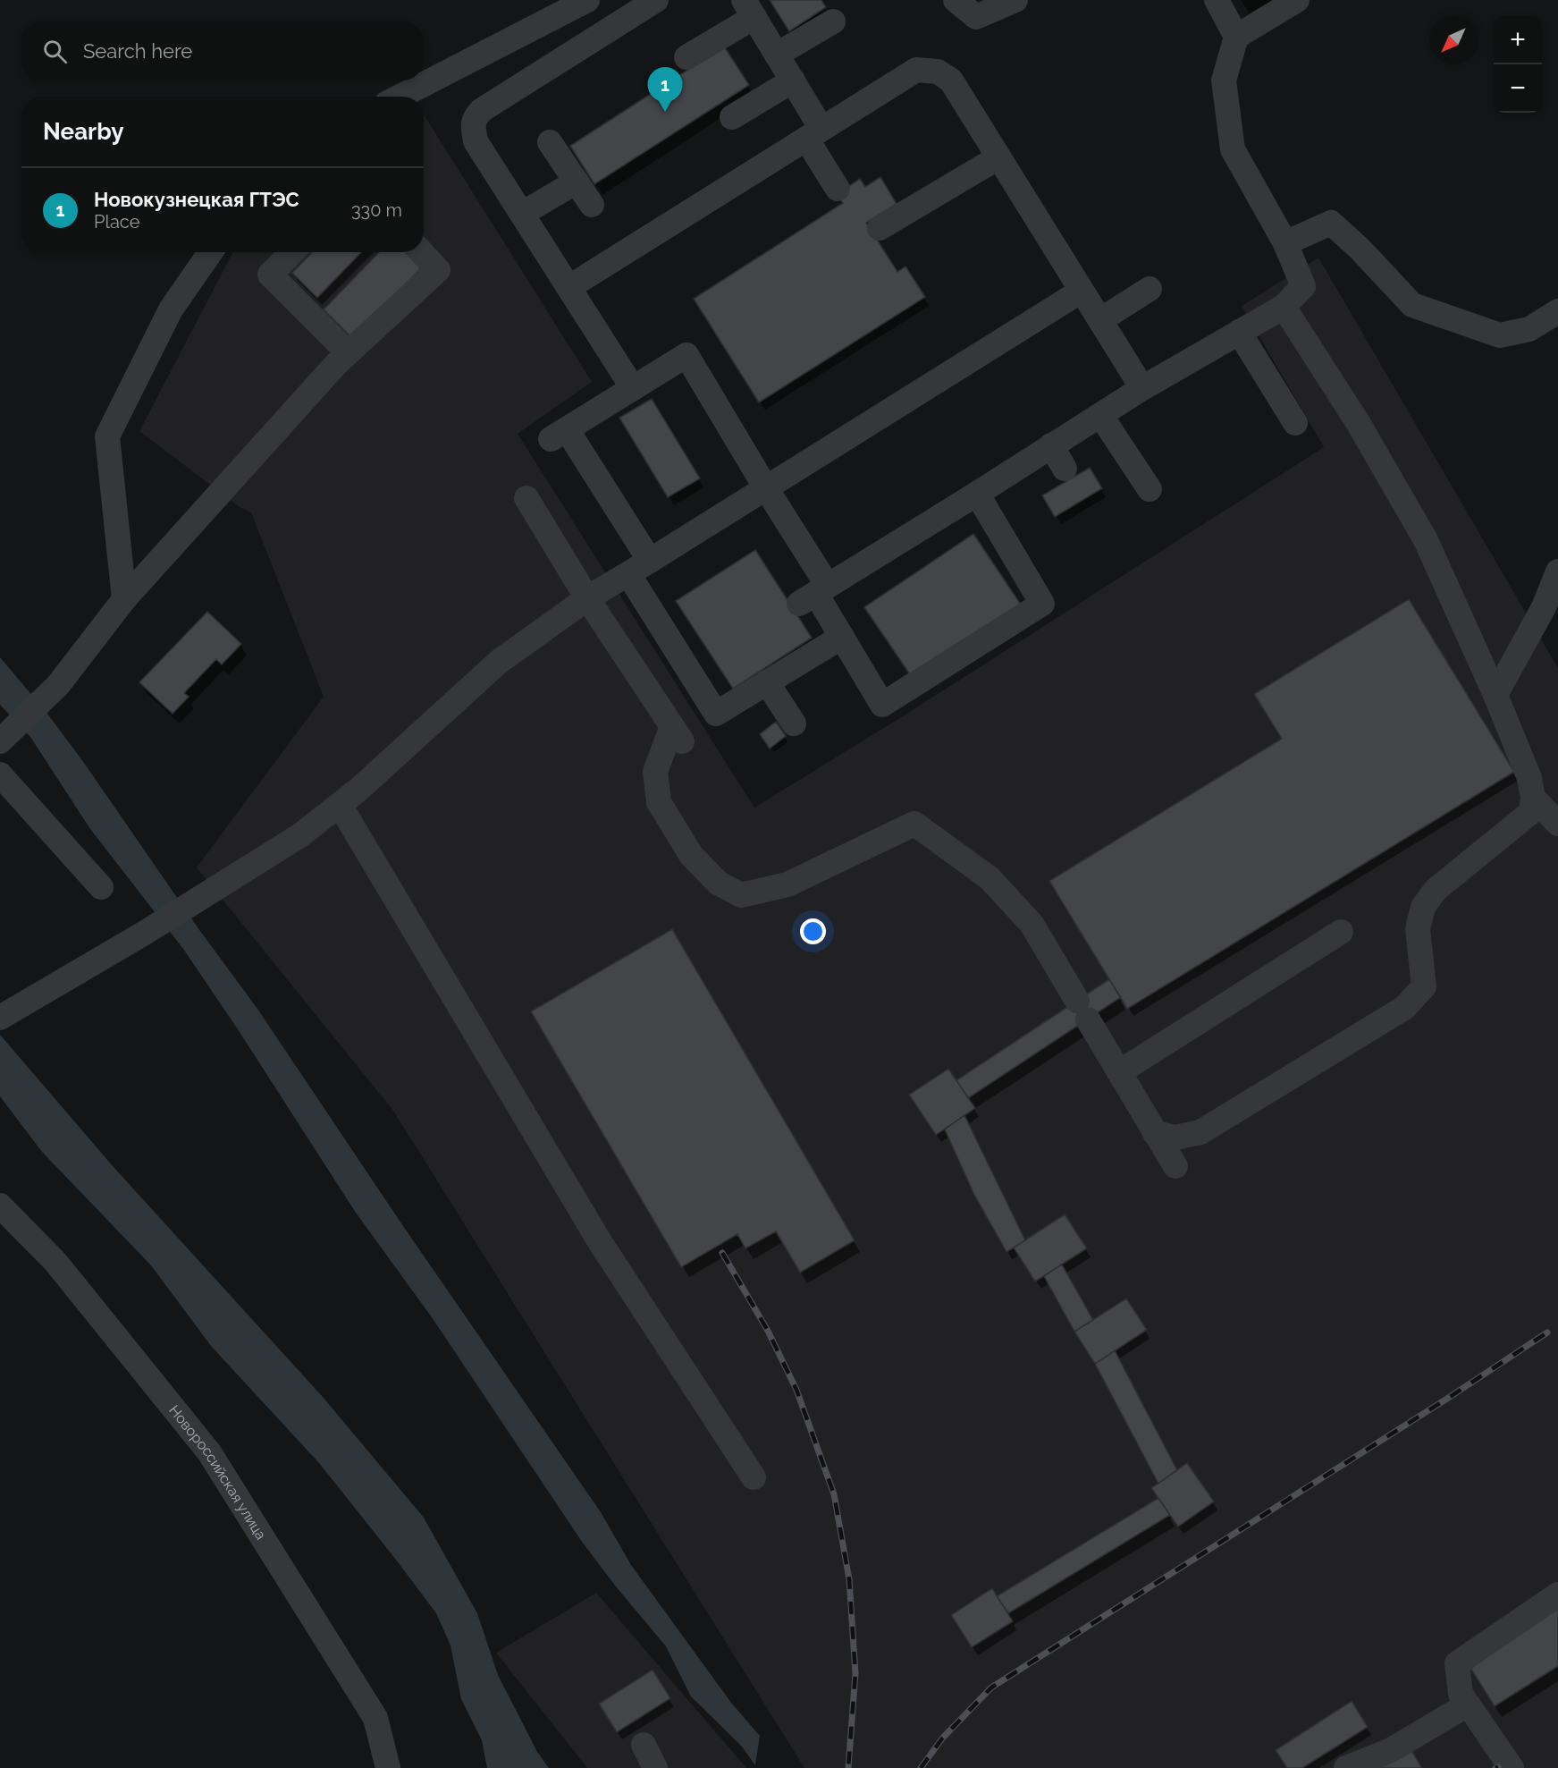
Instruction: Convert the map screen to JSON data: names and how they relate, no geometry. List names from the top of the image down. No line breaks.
{"streets":{"street":["Новороссийская улица"]},"north":"bottom left","page":{"map_buttons":["+","−"],"search":"Search here","pins":"1","heading":"Nearby","list":[{"mark":"1","name":"Новокузнецкая ГТЭС","note":"Place","value":"330 m"}]}}
